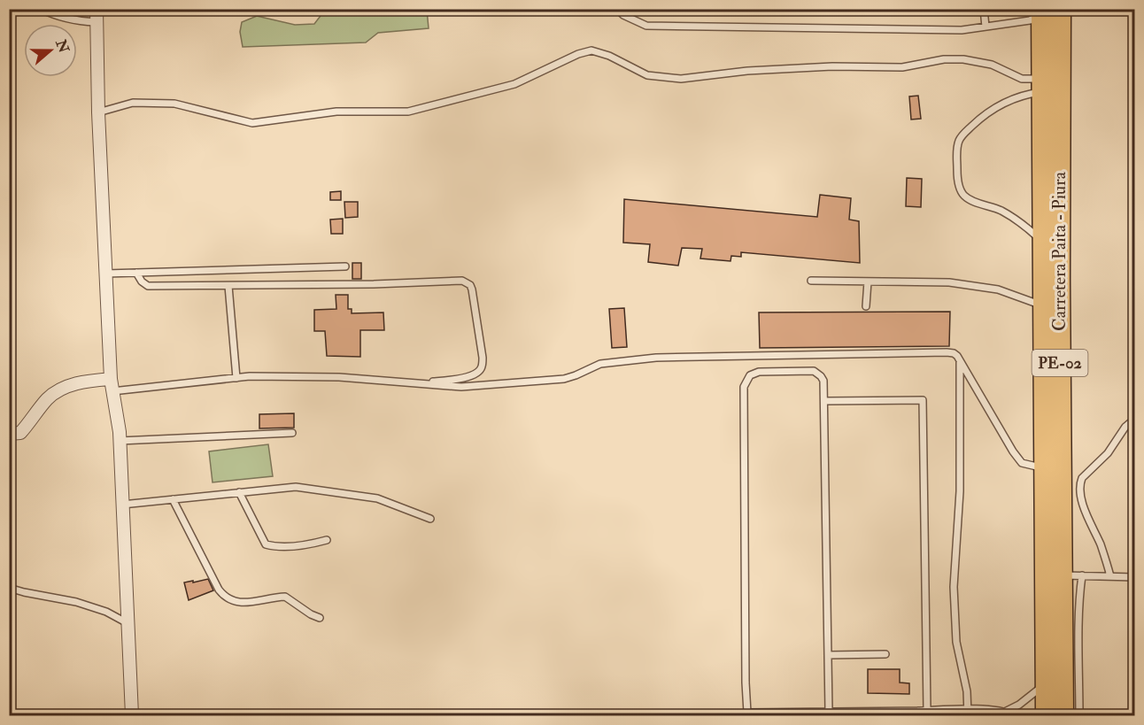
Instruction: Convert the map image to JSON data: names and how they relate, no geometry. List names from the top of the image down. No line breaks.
{"streets":{"highway":["Carretera Paita - Piura","PE-02"]},"north":"right"}
